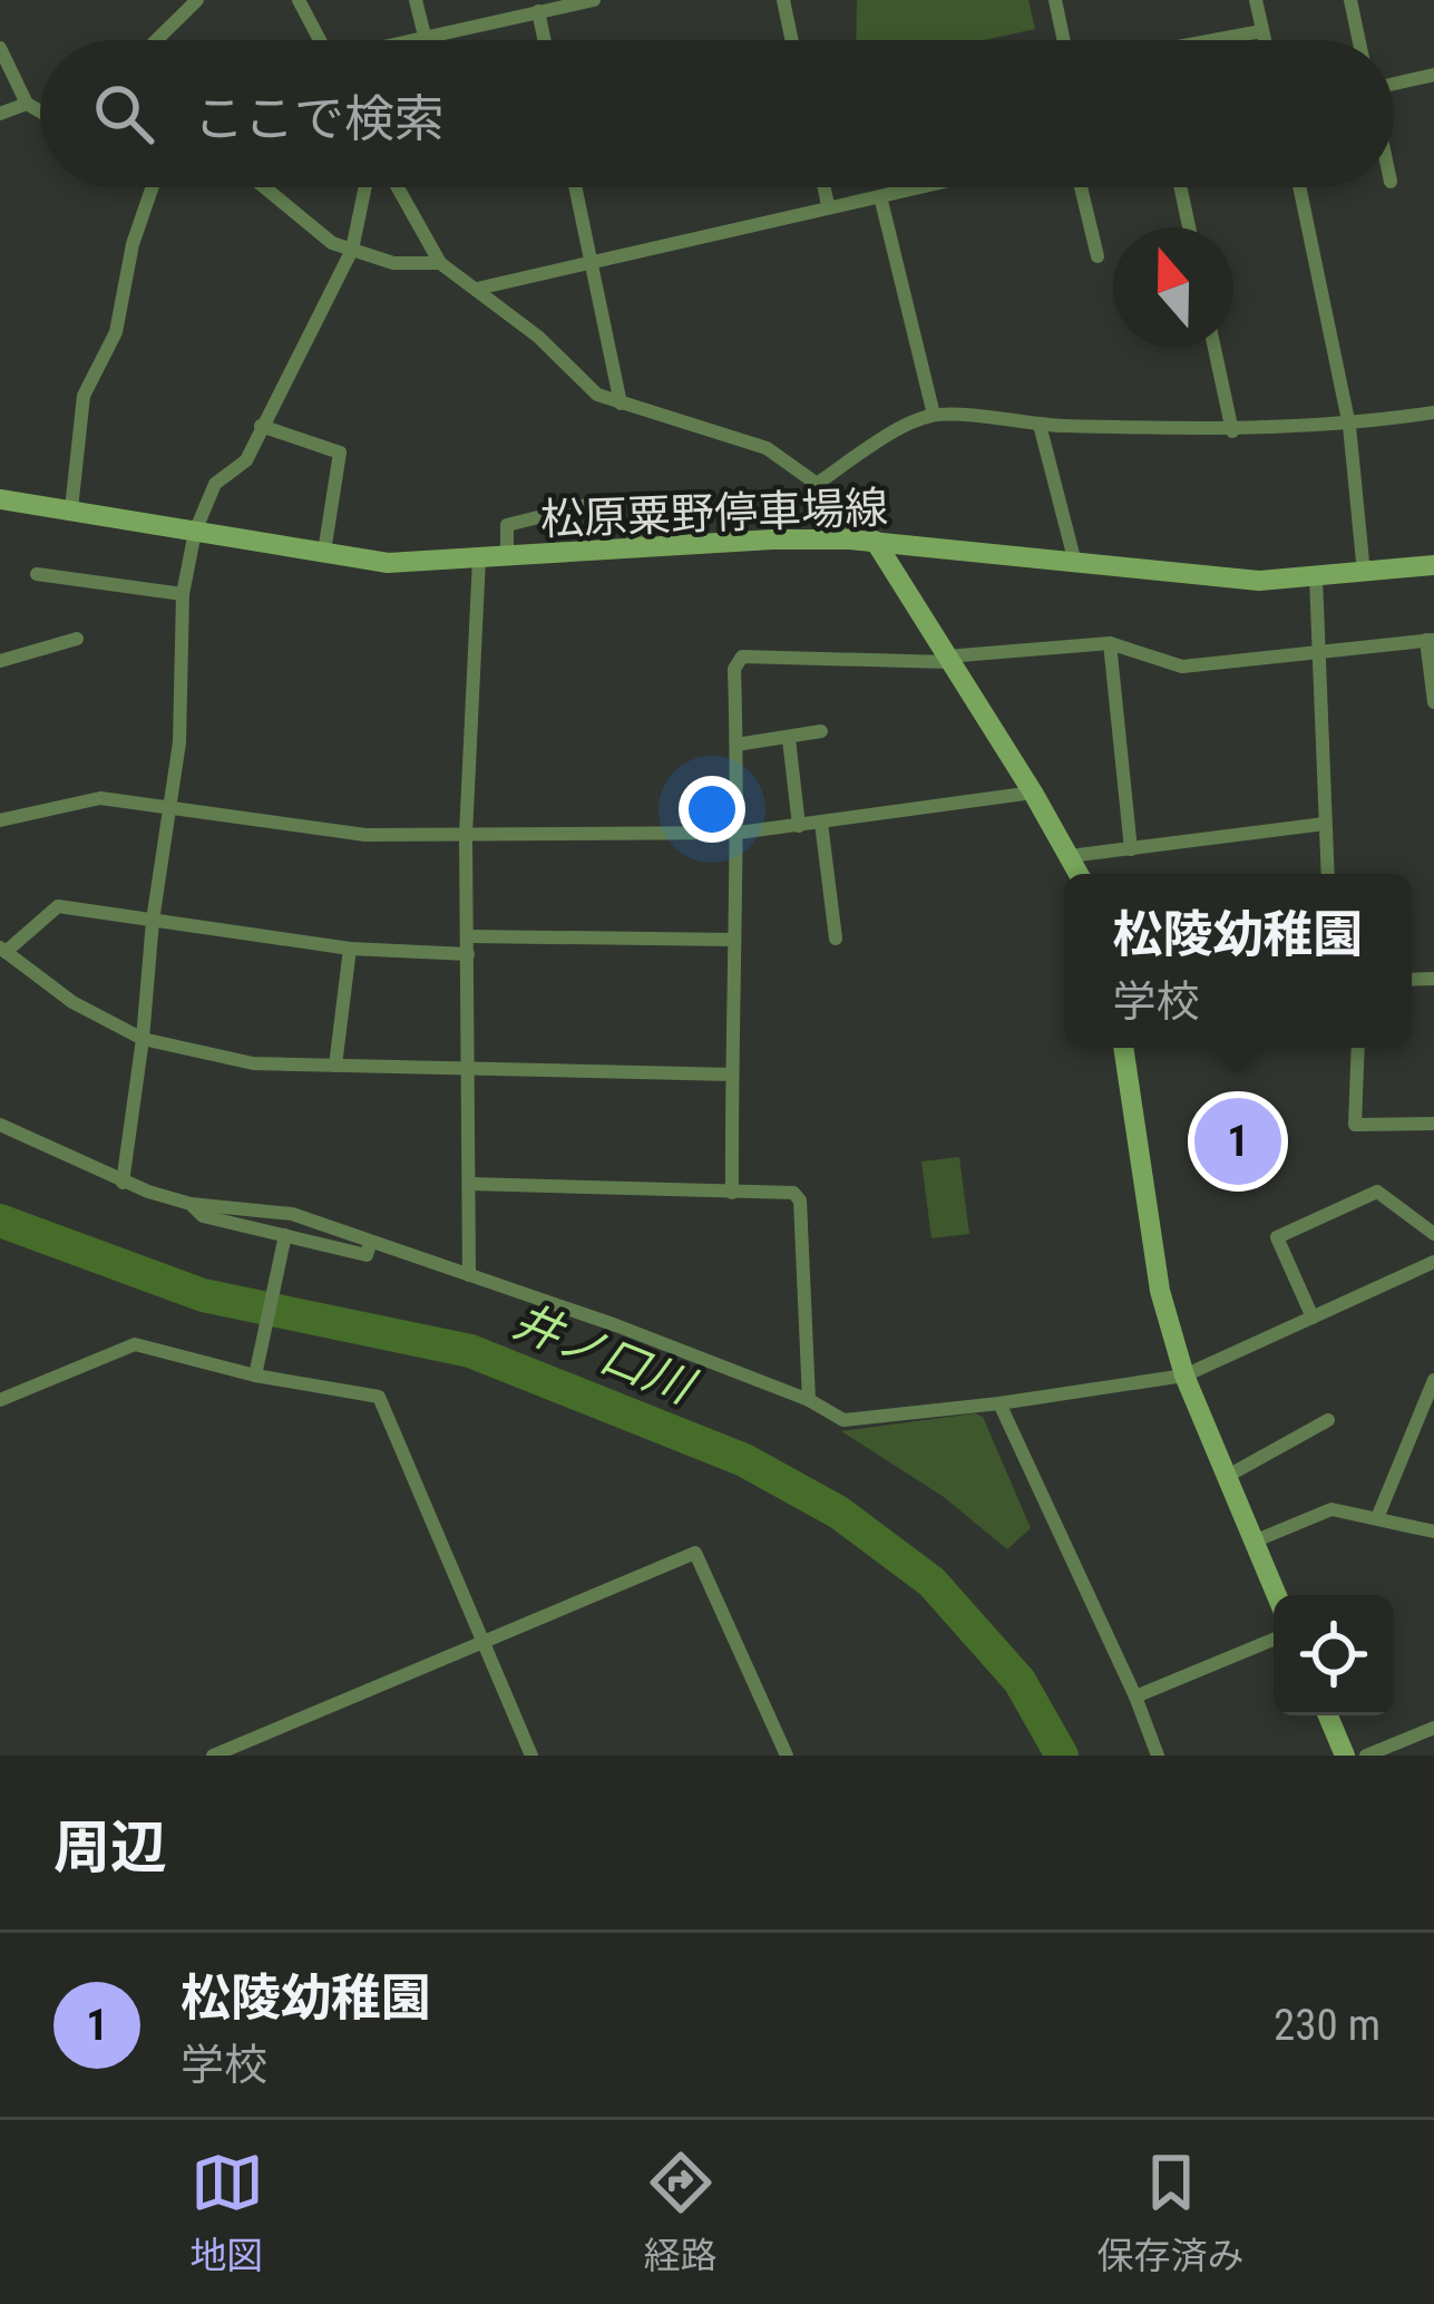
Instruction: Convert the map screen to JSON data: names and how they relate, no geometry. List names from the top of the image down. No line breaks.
{"streets":{"main road":["松原粟野停車場線"]},"water":["井ノ口川"],"north":"top","page":{"search":"ここで検索","popup":["松陵幼稚園","学校"],"pins":"1","heading":"周辺","list":[{"mark":"1","name":"松陵幼稚園","note":"学校","value":"230 m"}],"nav":["地図","経路","保存済み"]}}
